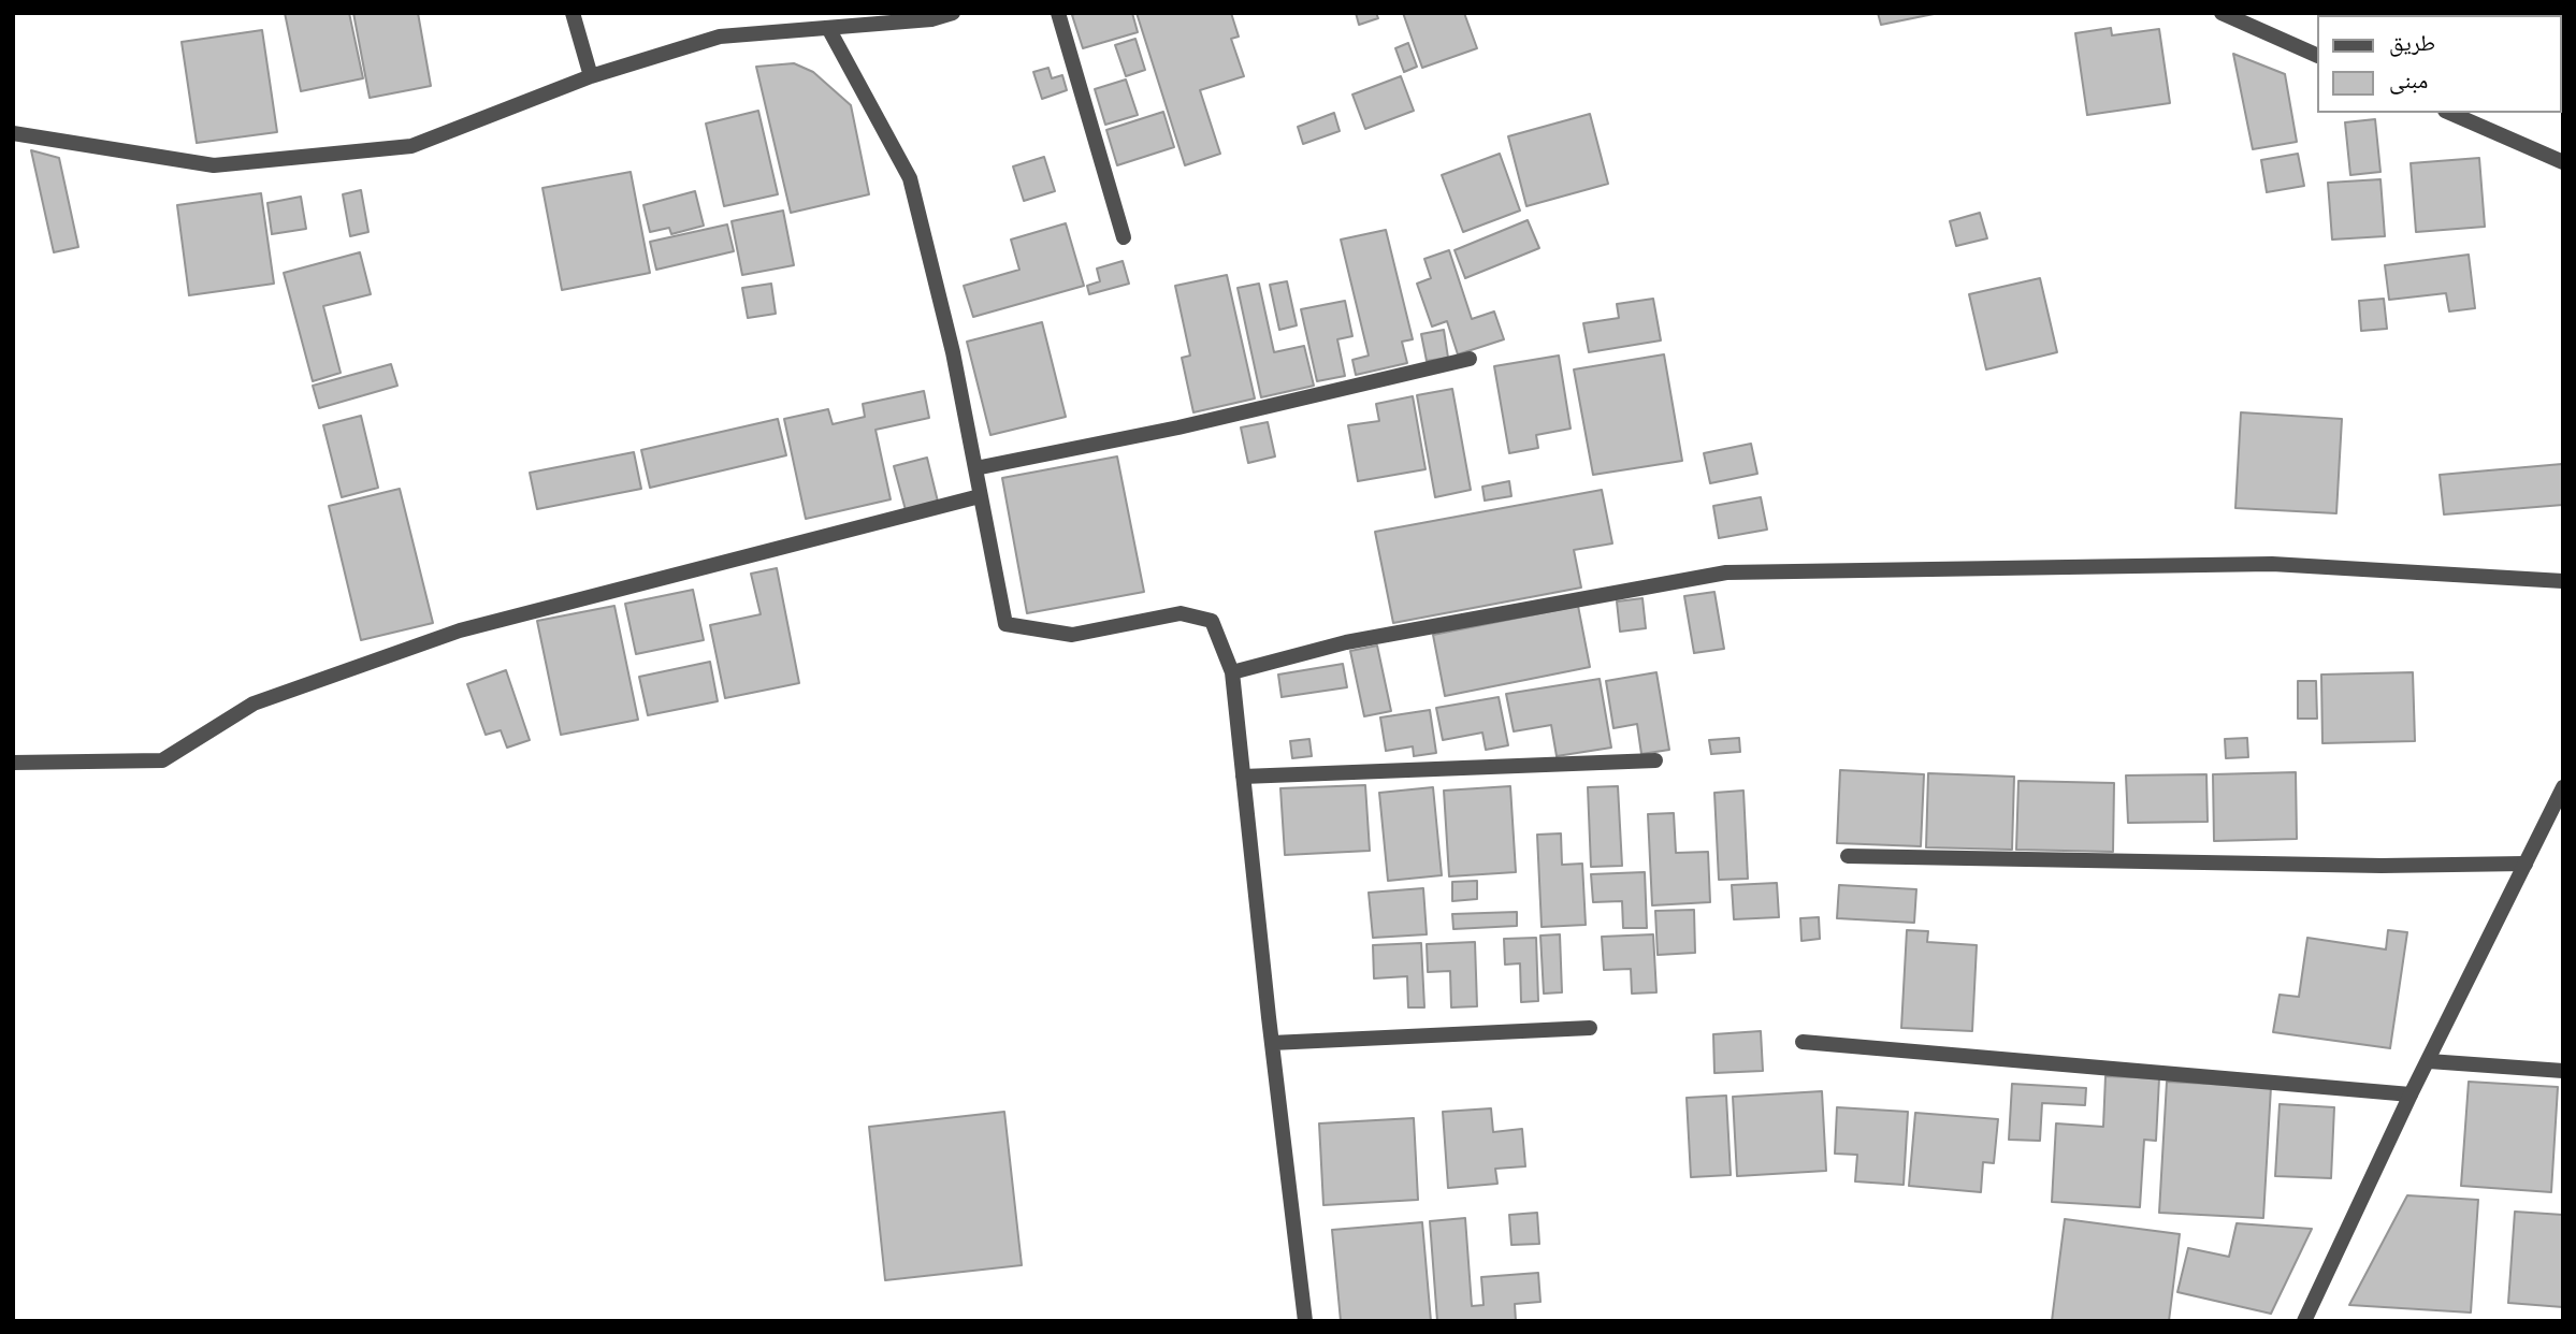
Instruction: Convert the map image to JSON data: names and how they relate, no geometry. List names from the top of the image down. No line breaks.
{"legend":["طريق","مبنى"]}
